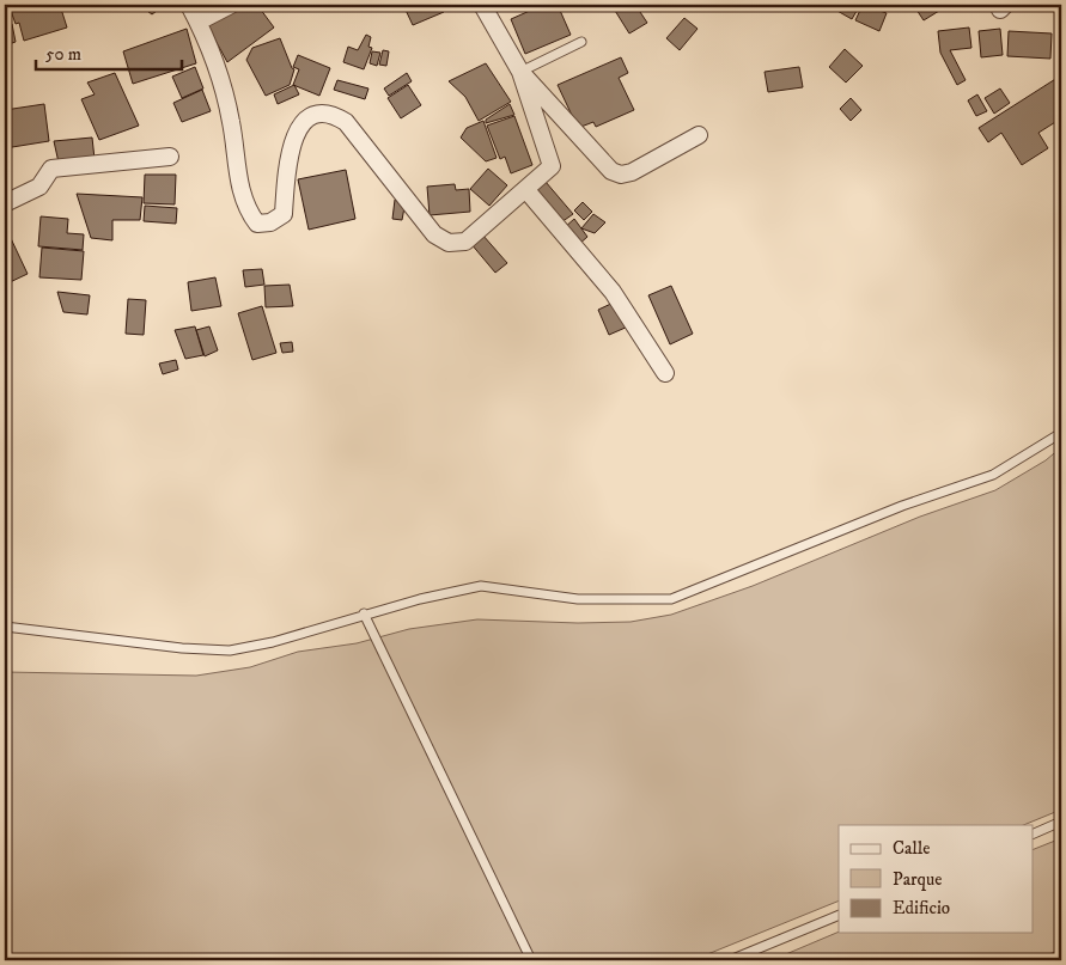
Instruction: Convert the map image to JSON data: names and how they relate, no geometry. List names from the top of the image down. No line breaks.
{"legend":["Calle","Parque","Edificio"],"scale_bar":"50 m"}
